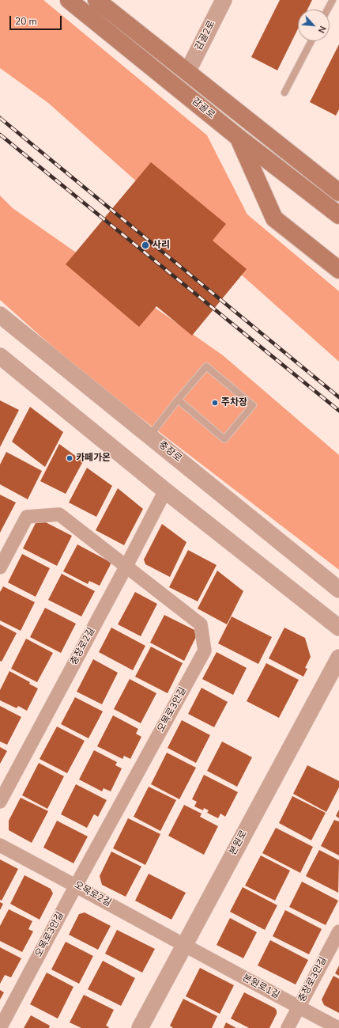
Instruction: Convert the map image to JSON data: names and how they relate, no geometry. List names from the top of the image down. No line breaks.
{"streets":{"main road":["감골로"],"street":["감골2로","충장로","충장로2길","오목로3안길","본원로","오목로2길","충장로3안길","본원로1길"]},"crossings":[["감골2로","감골로"],["충장로2길","오목로3안길"],["오목로3안길","오목로2길"],["본원로","오목로2길"],["본원로","본원로1길"],["오목로2길","본원로1길"],["충장로3안길","본원로1길"]],"places":["사리","주차장","카페가온"],"scale_bar":"20 m","north":"bottom right"}
